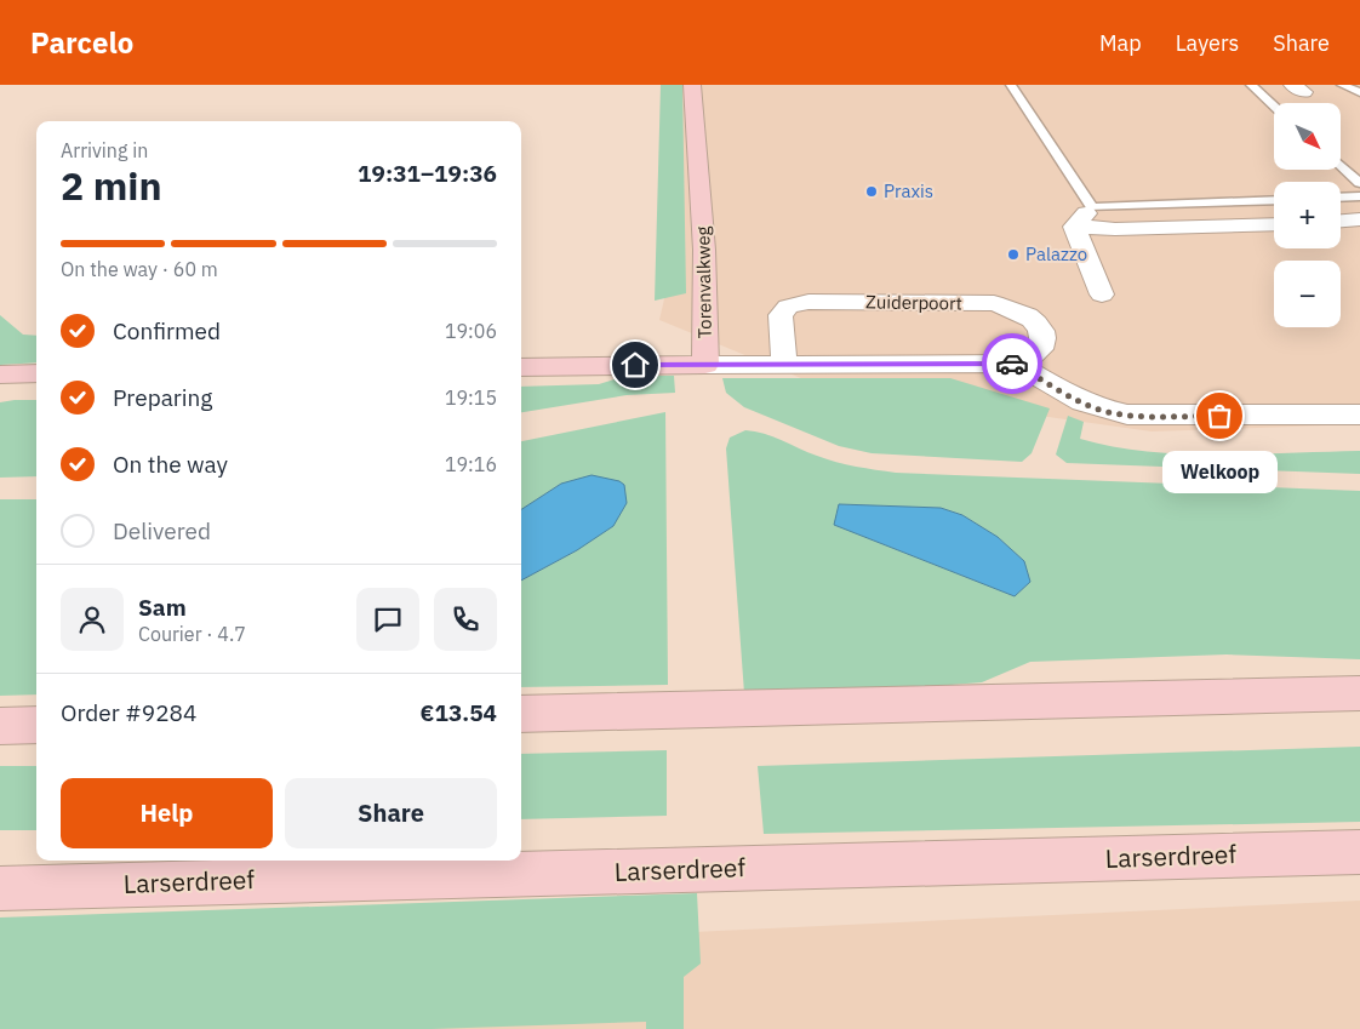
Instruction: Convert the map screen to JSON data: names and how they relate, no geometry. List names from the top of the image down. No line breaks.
{"streets":{"main road":["Torenvalkweg","Larserdreef"],"street":["Zuiderpoort"]},"crossings":[["Torenvalkweg","Zuiderpoort"]],"places":["Praxis","Palazzo","Welkoop"],"north":"bottom right","page":{"header":"Parcelo","nav":["Map","Layers","Share"],"map_buttons":["+","−"],"heading":["2 min","Arriving in","19:31–19:36"],"panel":["Sam","Courier · 4.7","Order #9284","€13.54"],"bar":"On the way · 60 m","list":[["Confirmed","19:06"],["Preparing","19:15"],["On the way","19:16"],"Delivered"],"bubble":"Welkoop","buttons":["Help","Share"]}}
